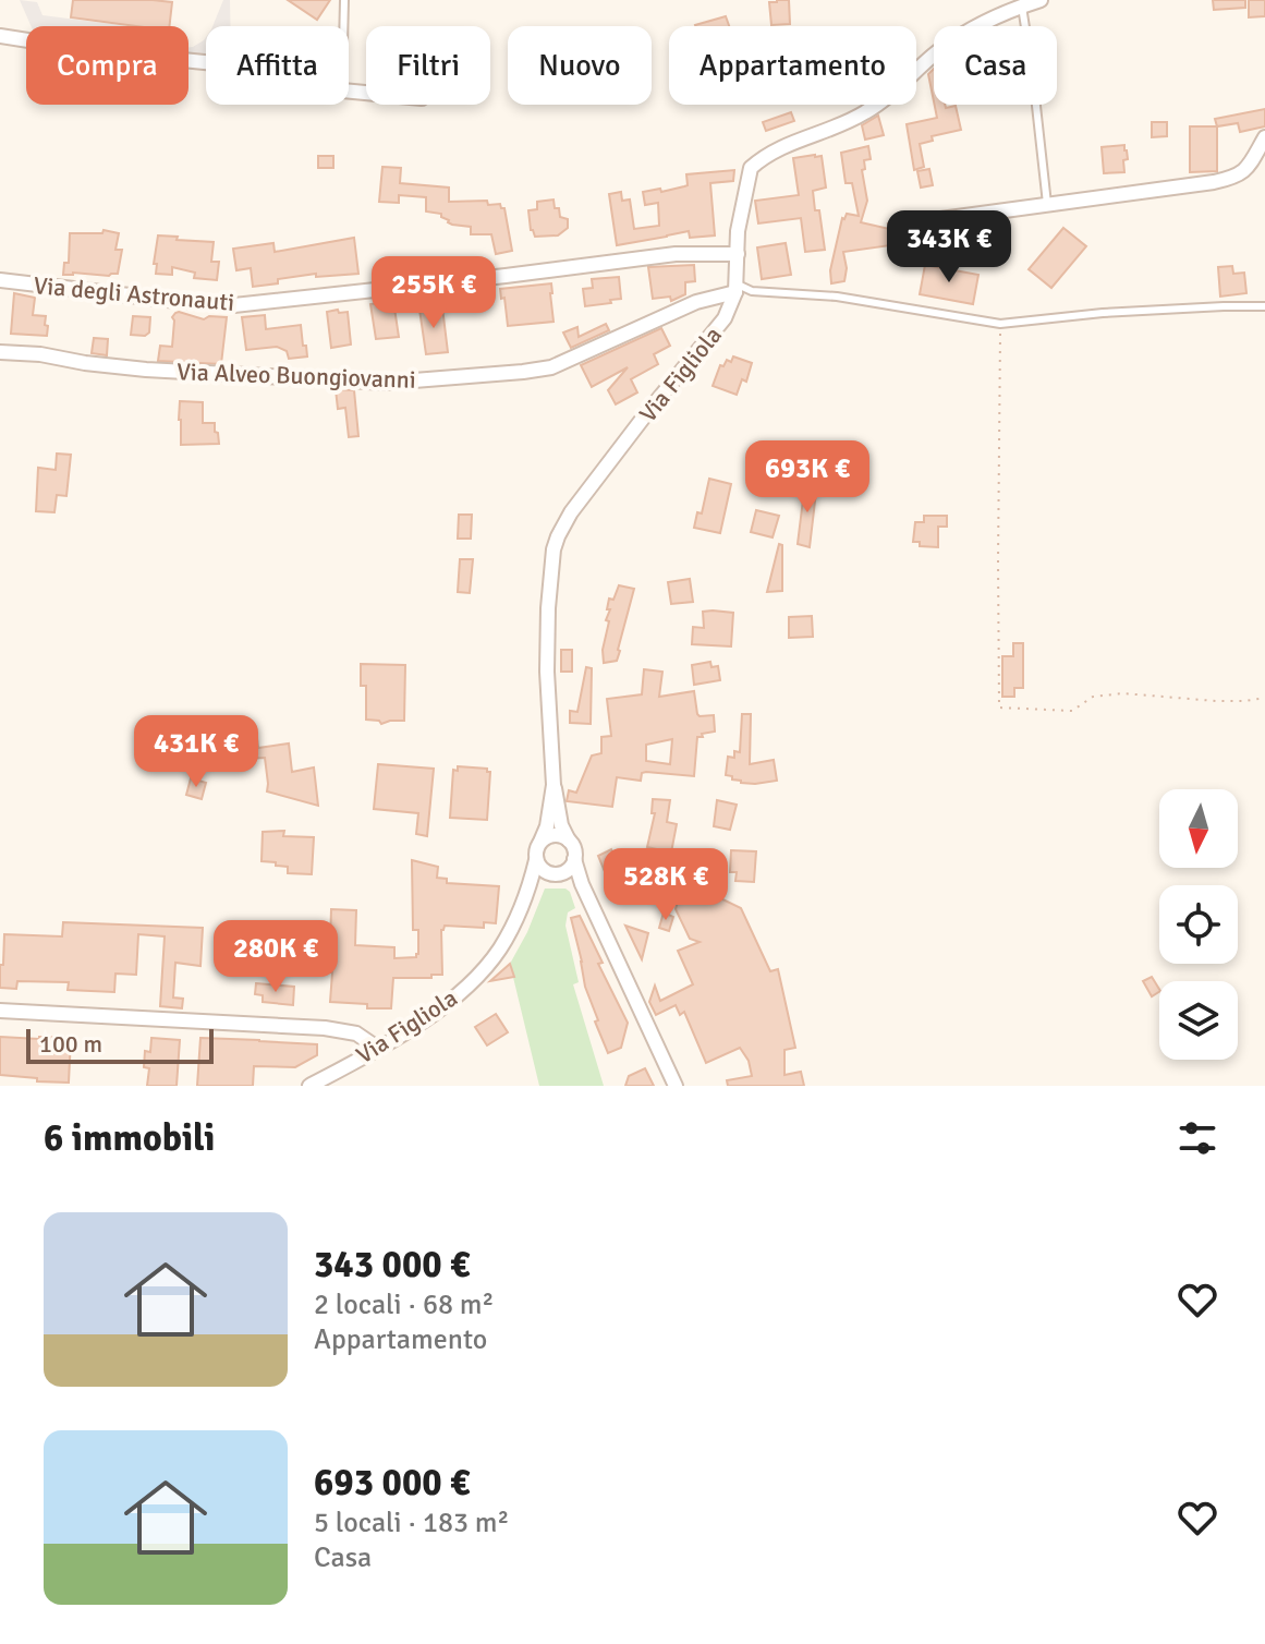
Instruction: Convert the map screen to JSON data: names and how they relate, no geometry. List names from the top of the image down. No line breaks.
{"streets":{"street":["Via degli Astronauti","Via Figliola","Via Alveo Buongiovanni"]},"crossings":[["Via degli Astronauti","Via Figliola"],["Via Figliola","Via Alveo Buongiovanni"]],"scale_bar":"100 m","north":"bottom","page":{"chip":["Compra","Affitta","Filtri","Nuovo","Appartamento","Casa"],"price":["343K €","255K €","693K €","431K €","528K €","280K €"],"scale":"100 m","heading":"6 immobili","list":[{"name":"343 000 €","note":"2 locali · 68 m² · Appartamento"},{"name":"693 000 €","note":"5 locali · 183 m² · Casa"}]}}
